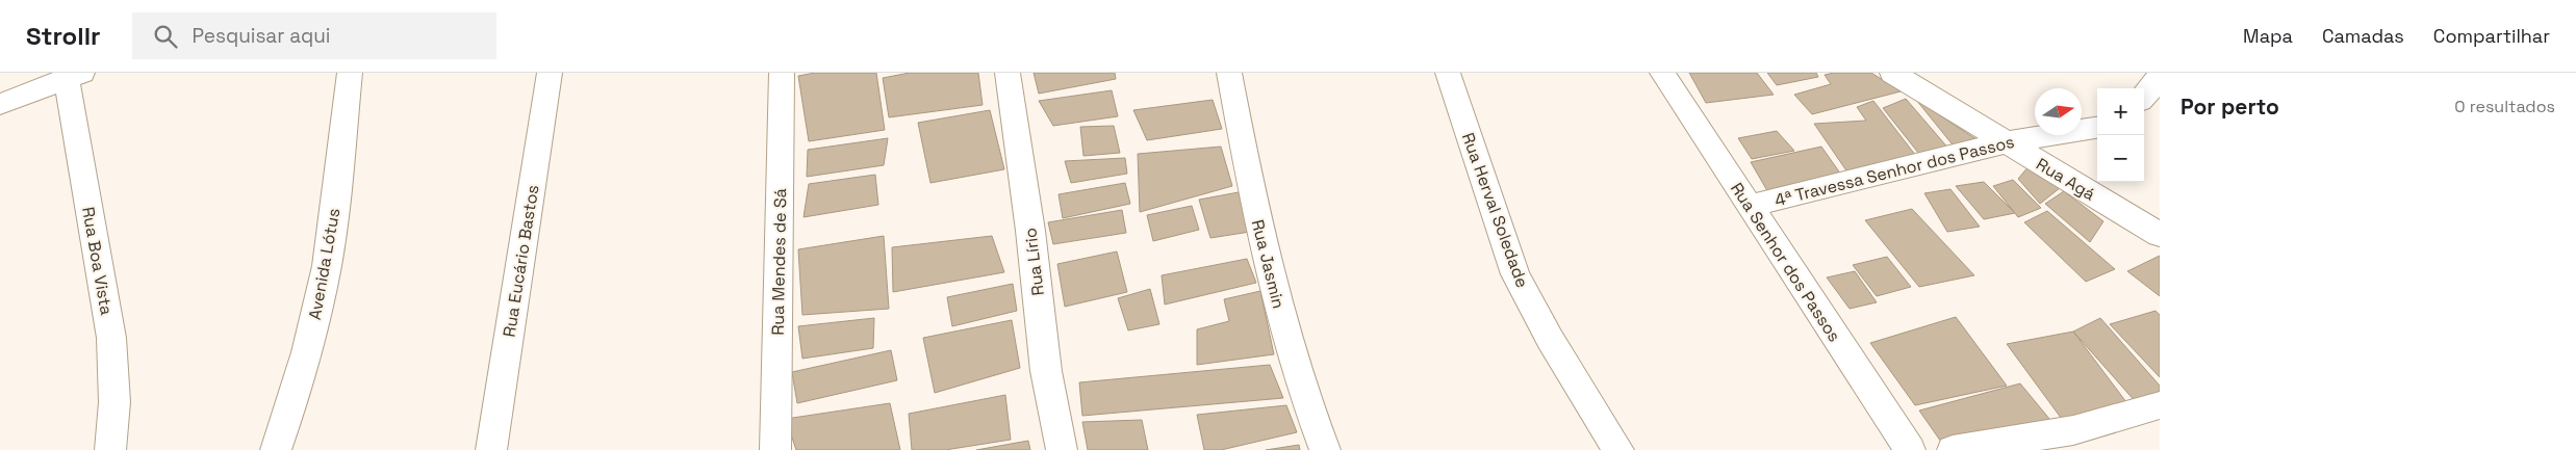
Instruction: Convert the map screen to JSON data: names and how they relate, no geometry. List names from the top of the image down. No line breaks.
{"streets":{"street":["4ª Travessa Senhor dos Passos","Rua Agá","Rua Herval Soledade","Rua Boa Vista","Rua Eucário Bastos","Rua Mendes de Sá","Rua Lírio","Rua Senhor dos Passos","Avenida Lótus","Rua Jasmin"]},"crossings":[["4ª Travessa Senhor dos Passos","Rua Agá"],["4ª Travessa Senhor dos Passos","Rua Senhor dos Passos"]],"north":"right","page":{"header":"Strollr","search":"Pesquisar aqui","nav":["Mapa","Camadas","Compartilhar"],"heading":["Por perto","0 resultados"],"map_buttons":["+","−"]}}
